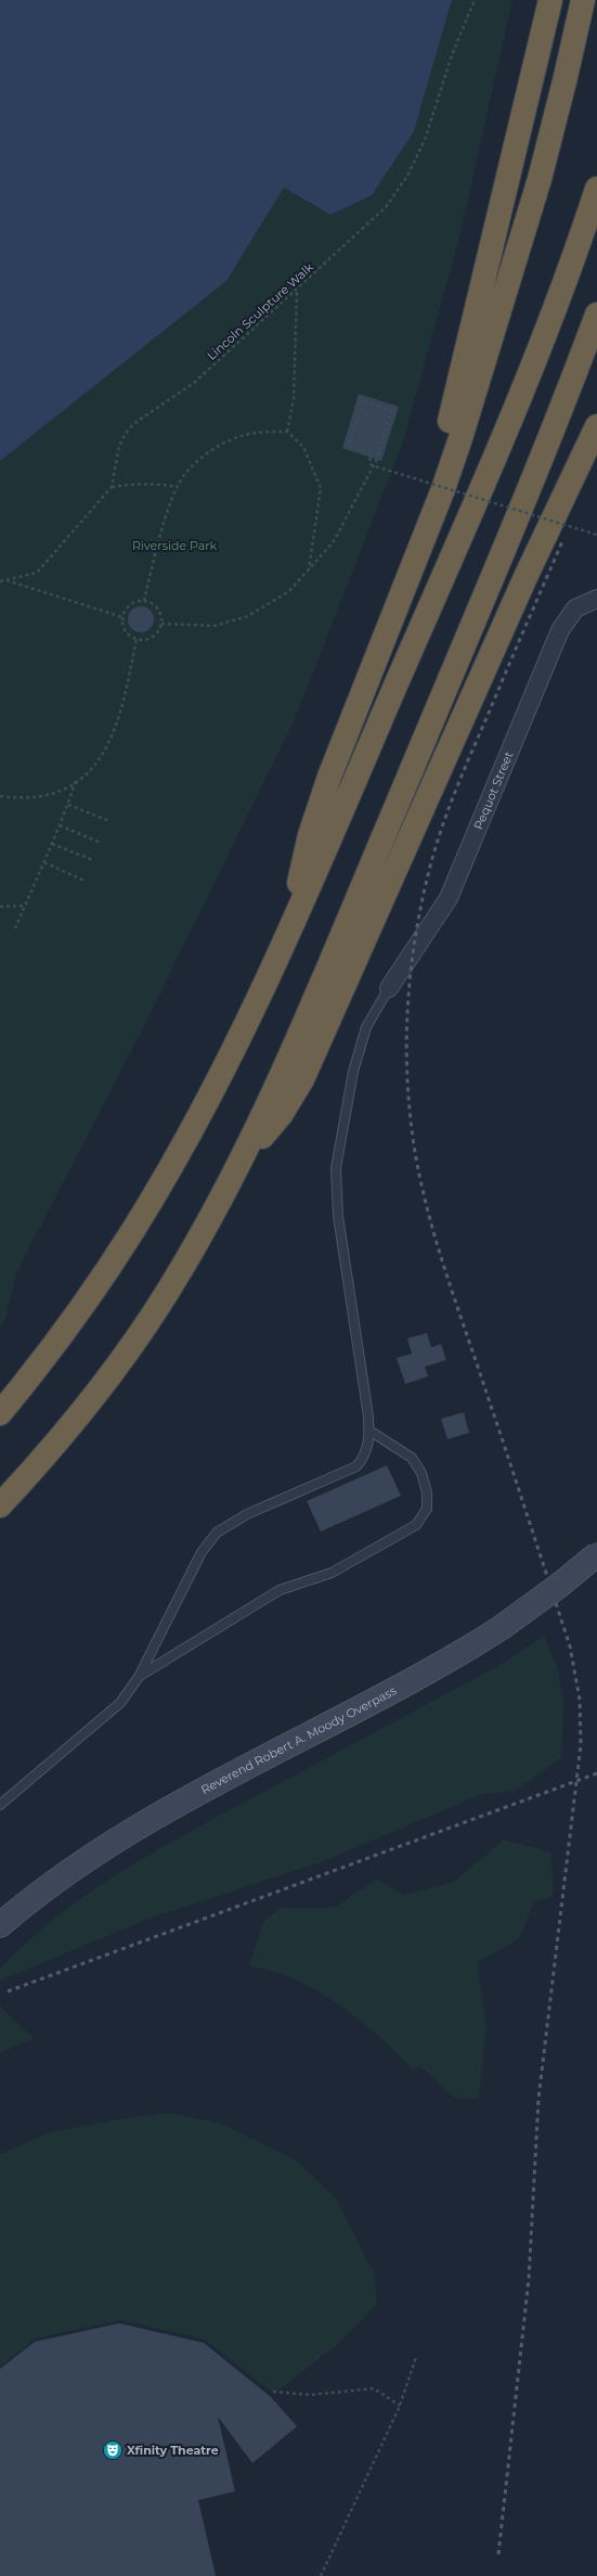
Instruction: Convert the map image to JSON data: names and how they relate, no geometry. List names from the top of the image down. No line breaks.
{"streets":{"main road":["Reverend Robert A. Moody Overpass"],"street":["Pequot Street"],"path":["Lincoln Sculpture Walk"]},"parks":["Riverside Park"],"places":{"theatre":["Xfinity Theatre"]}}
